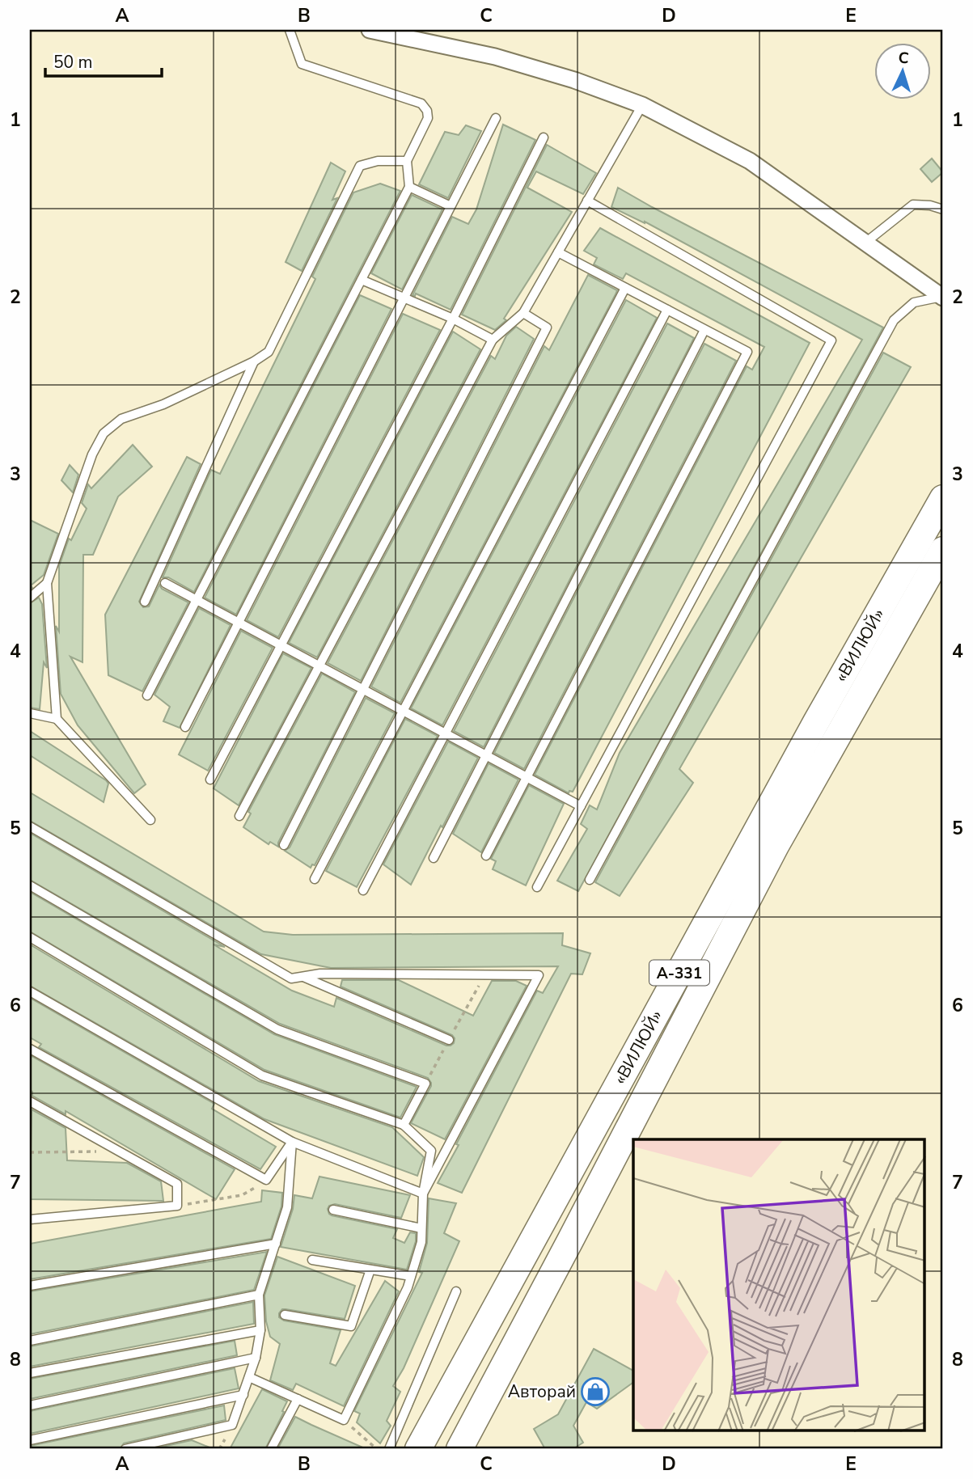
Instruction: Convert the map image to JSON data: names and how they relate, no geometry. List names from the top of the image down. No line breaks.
{"streets":{"highway":["«ВИЛЮЙ»","А-331"]},"places":{"shop":["Авторай"]},"scale_bar":"50 m","north":"top","grid":{"columns":["A","B","C","D","E"],"rows":["1","2","3","4","5","6","7","8"]}}
